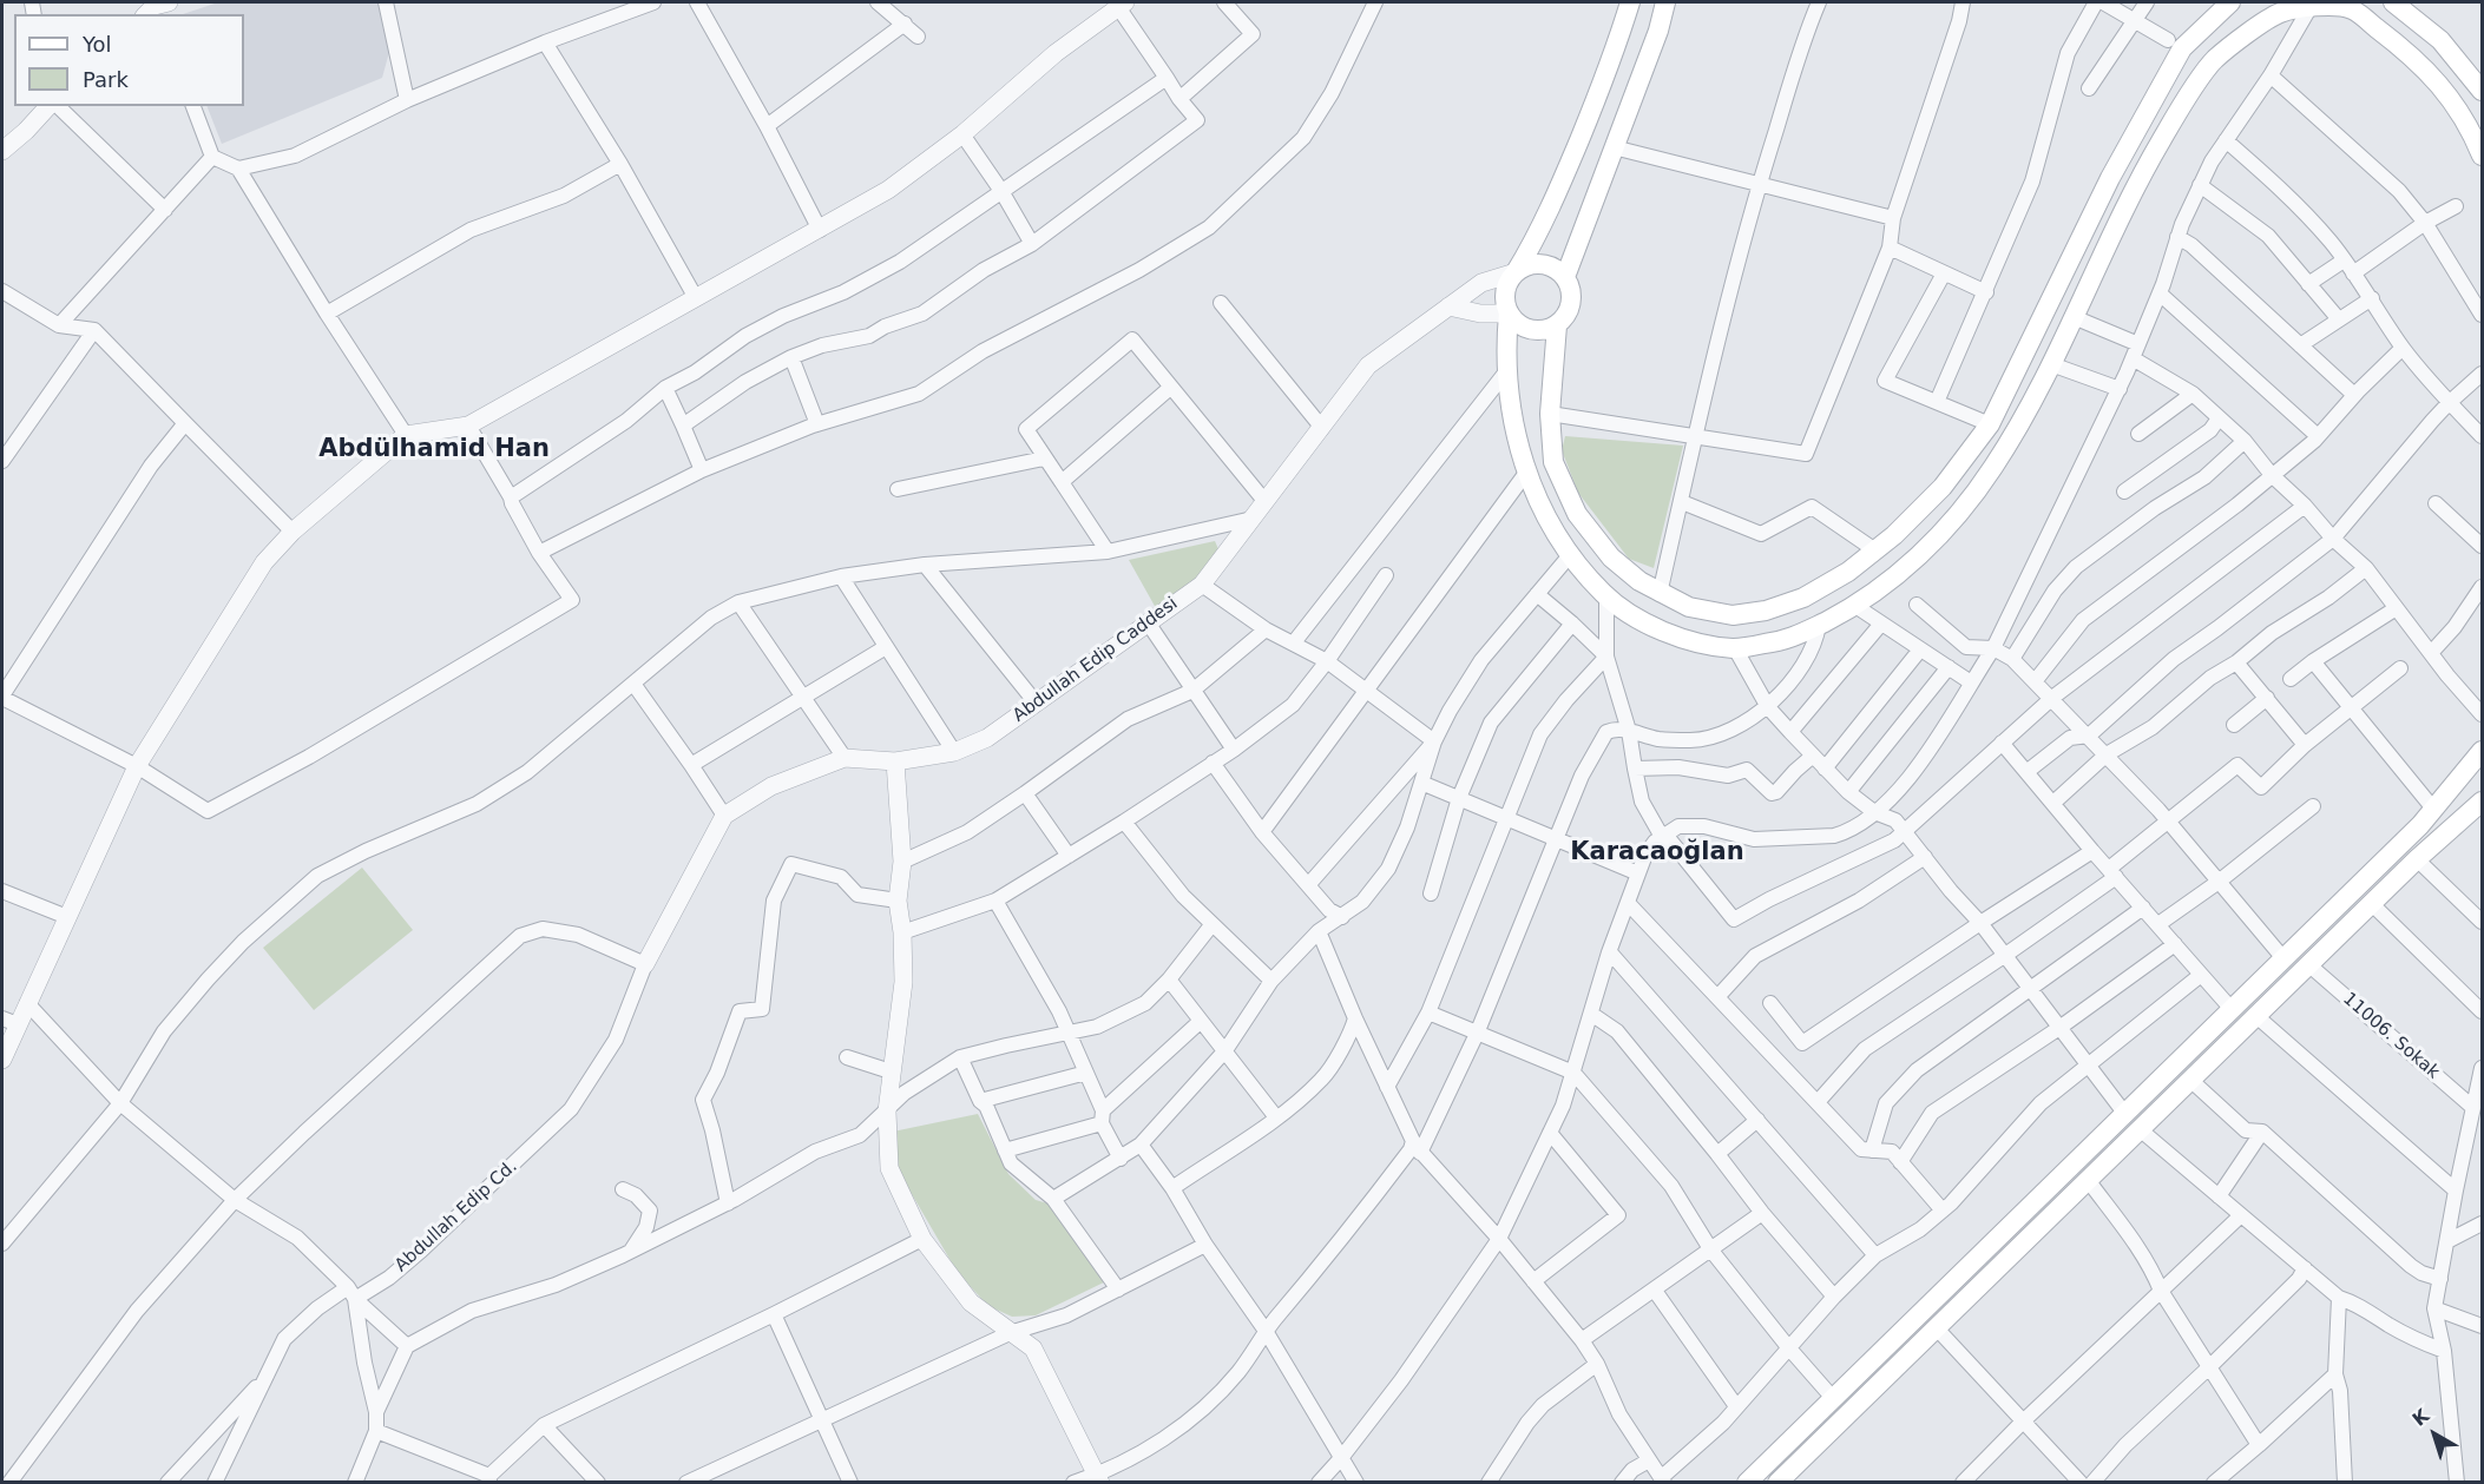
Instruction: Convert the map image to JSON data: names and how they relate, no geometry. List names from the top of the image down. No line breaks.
{"streets":{"street":["Abdullah Edip Caddesi","11006. Sokak","Abdullah Edip Cd."]},"districts":["Abdülhamid Han","Karacaoğlan"],"legend":["Yol","Park"],"north":"top left"}
